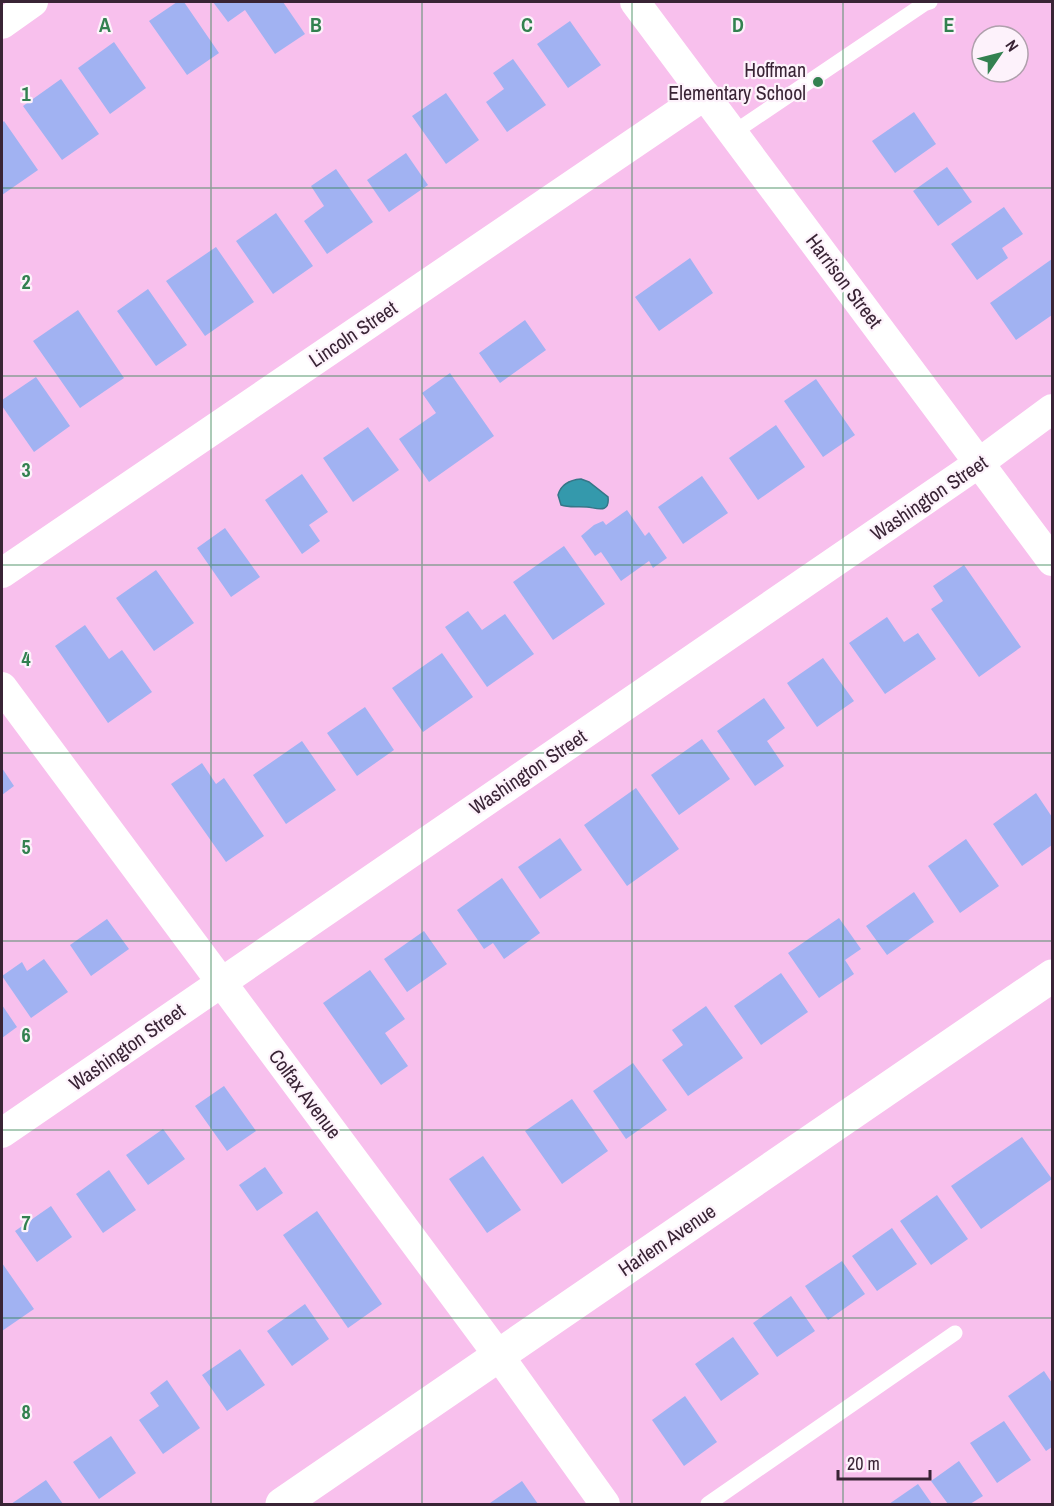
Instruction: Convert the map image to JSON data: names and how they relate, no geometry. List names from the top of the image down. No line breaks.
{"streets":{"main road":["Harlem Avenue"],"street":["Harrison Street","Lincoln Street","Washington Street","Colfax Avenue"]},"crossings":[["Harrison Street","Lincoln Street"],["Harrison Street","Washington Street"],["Washington Street","Colfax Avenue"],["Colfax Avenue","Harlem Avenue"]],"places":["Hoffman Elementary School"],"scale_bar":"20 m","north":"top right","grid":{"columns":["A","B","C","D","E"],"rows":["1","2","3","4","5","6","7","8"]}}
